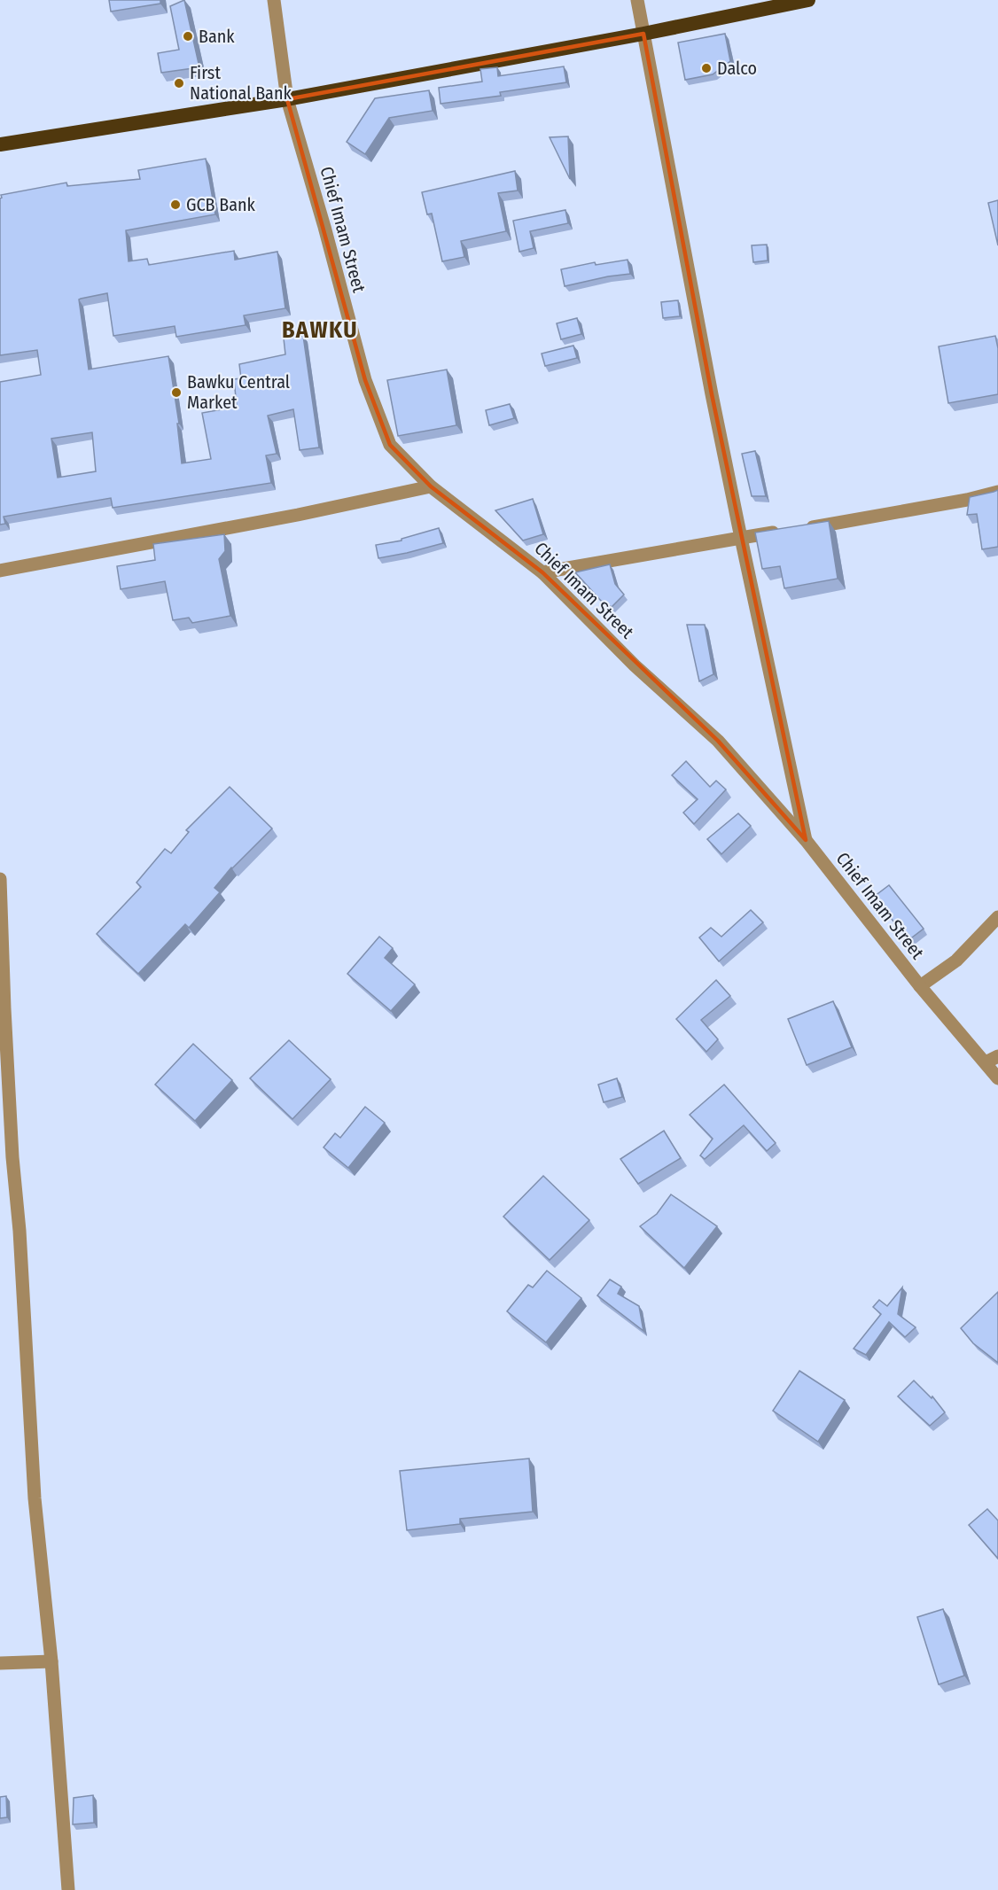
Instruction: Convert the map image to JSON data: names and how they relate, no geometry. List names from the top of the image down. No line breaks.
{"streets":{"street":["Chief Imam Street"]},"districts":["BAWKU"],"places":["Bank","Dalco","First National Bank","GCB Bank","Bawku Central Market"]}
